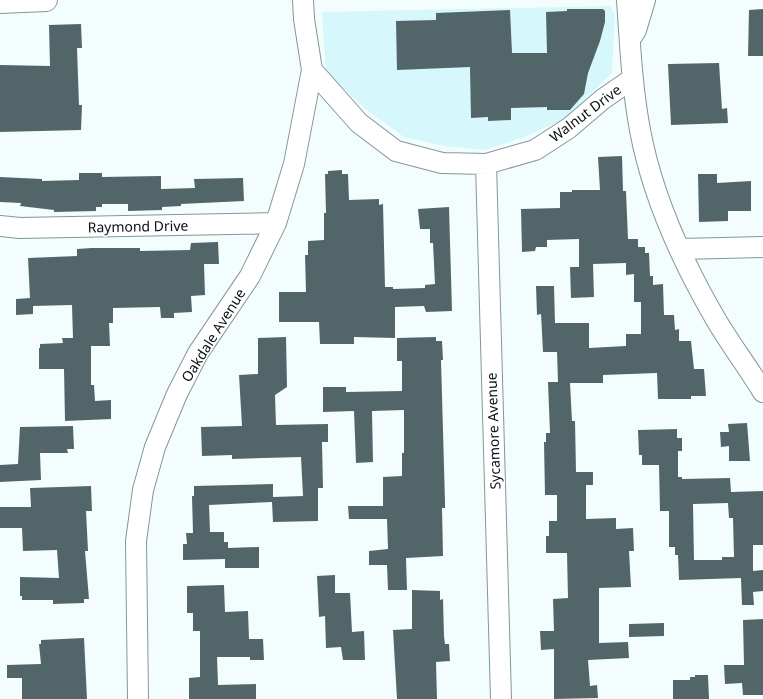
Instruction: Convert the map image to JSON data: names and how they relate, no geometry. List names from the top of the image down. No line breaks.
{"streets":{"street":["Walnut Drive","Raymond Drive","Oakdale Avenue","Sycamore Avenue"]},"crossings":[["Walnut Drive","Oakdale Avenue"],["Walnut Drive","Sycamore Avenue"],["Raymond Drive","Oakdale Avenue"]]}
